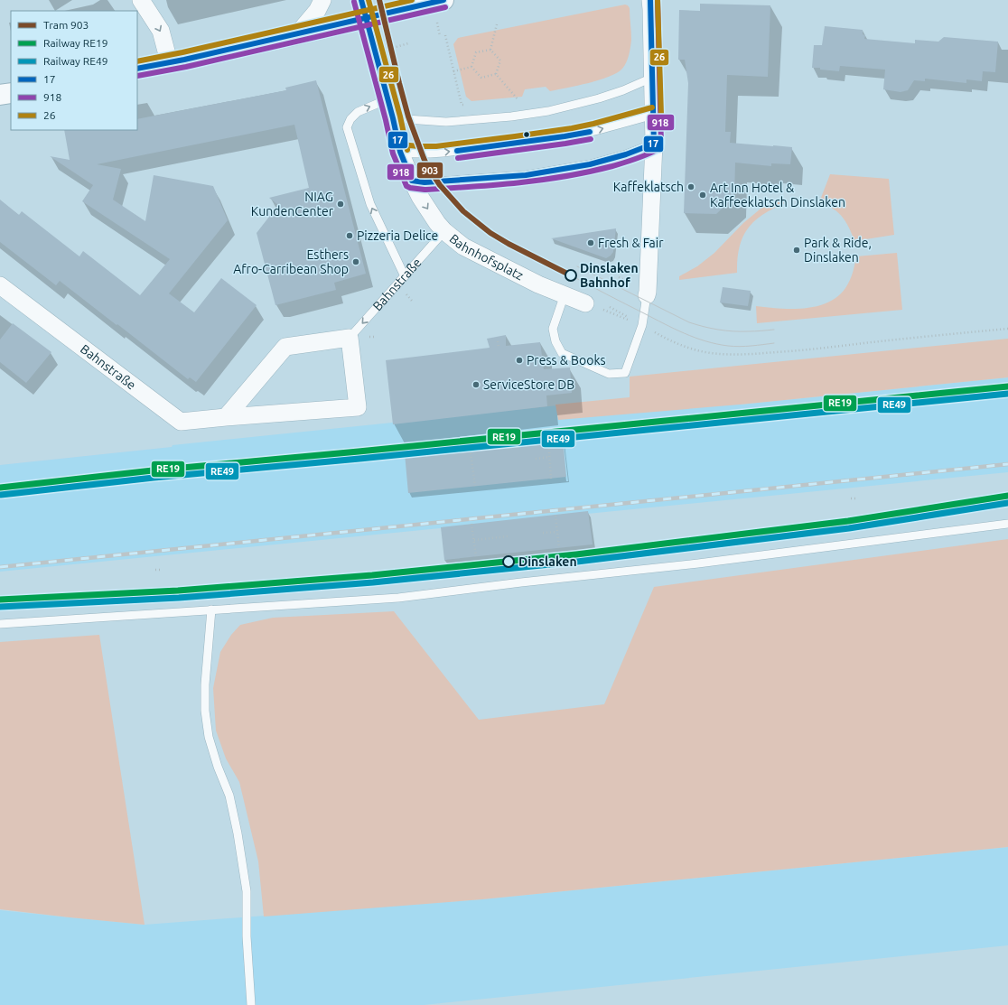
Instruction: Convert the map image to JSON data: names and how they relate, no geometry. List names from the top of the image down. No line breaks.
{"streets":{"street":["Bahnhofsplatz","Bahnstraße"]},"crossings":[["Bahnhofsplatz","Bahnstraße"]],"places":["Kaffeklatsch","Art Inn Hotel & Kaffeeklatsch Dinslaken","NIAG KundenCenter","Pizzeria Delice","Fresh & Fair","Park & Ride, Dinslaken","Esthers Afro-Carribean Shop","Dinslaken Bahnhof","Press & Books","ServiceStore DB","Dinslaken"],"lines":["tram line 903","transit line 17","transit line 918","transit line 26","rail line RE19","rail line RE49"],"legend":["Tram 903","Railway RE19","Railway RE49","17","918","26"]}
